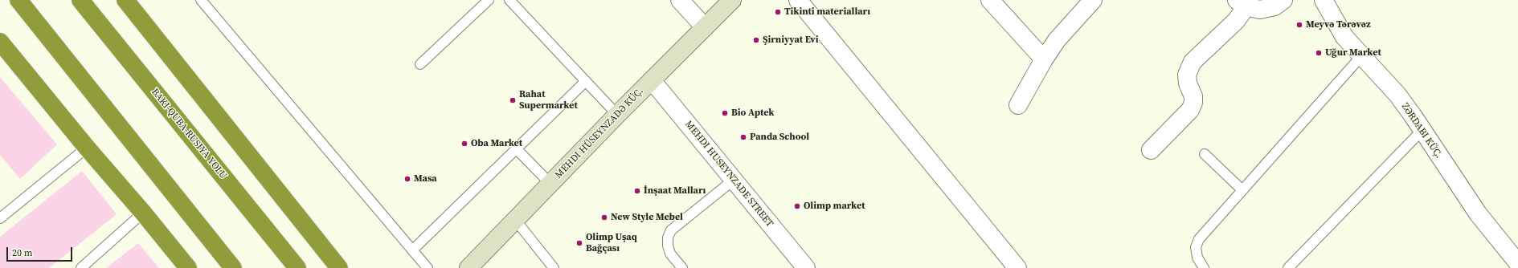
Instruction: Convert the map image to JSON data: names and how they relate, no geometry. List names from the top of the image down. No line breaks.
{"streets":{"street":["ZƏRDABI KÜÇ.","MEHDI HÜSEYNZADƏ KÜÇ.","MEHDI HUSEYNZADЕ STREET"]},"crossings":[["MEHDI HÜSEYNZADƏ KÜÇ.","MEHDI HUSEYNZADЕ STREET"]],"places":["Tikinti materialları","Meyvə Tərəvəz","Şirniyyat Evi","Uğur Market","Rahat Supermarket","Bio Aptek","Panda School","Oba Market","Masa","İnşaat Malları","Olimp market","New Style Mebel","Olimp Uşaq Bağçası"],"scale_bar":"20 m"}
